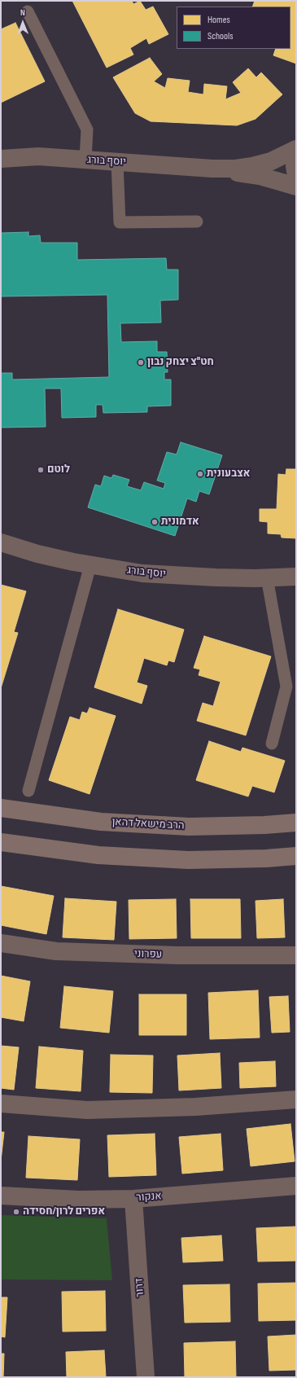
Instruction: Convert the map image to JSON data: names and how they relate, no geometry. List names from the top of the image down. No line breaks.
{"streets":{"street":["יוסף בורג","הרב מישאל דהאן","עפרוני","אנקור","דרור"]},"crossings":[["אנקור","דרור"]],"places":["חט\"צ יצחק נבון","לוטם","אצבעונית","אדמונית","אפרים לרון/חסידה"],"legend":["Homes","Schools"],"north":"top"}
